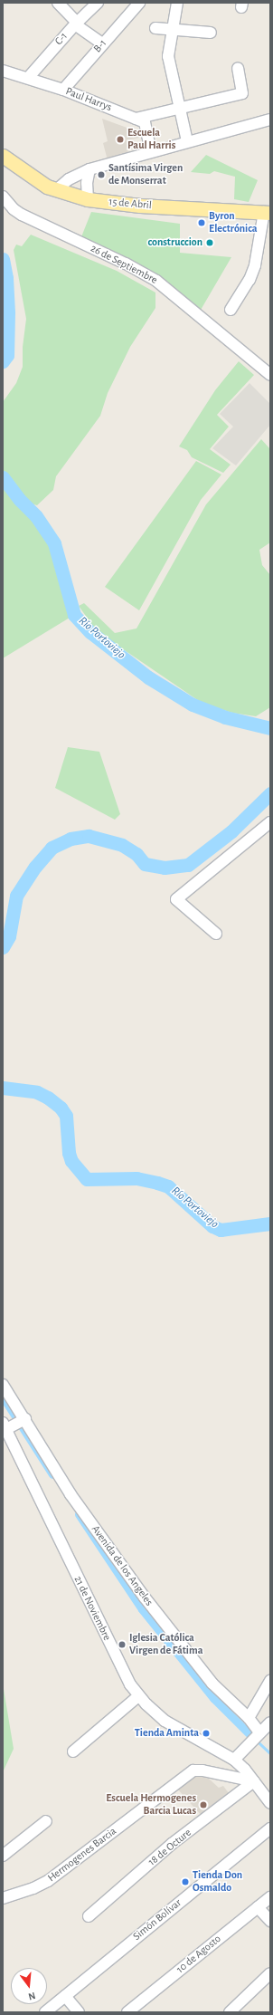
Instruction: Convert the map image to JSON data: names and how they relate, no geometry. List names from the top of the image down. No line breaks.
{"streets":{"main road":["15 de Abril"],"street":["C-1","B-1","Paul Harrys","26 de Septiembre","Avenida de los Angeles","21 de Noviembre","18 de Octure","Hermogenes Barcia","Simón Bolívar","10 de Agosto"]},"crossings":[["C-1","Paul Harrys"],["B-1","Paul Harrys"],["Avenida de los Angeles","21 de Noviembre"],["21 de Noviembre","18 de Octure"],["21 de Noviembre","Hermogenes Barcia"],["18 de Octure","Hermogenes Barcia"]],"water":["Río Portoviejo"],"places":["Escuela Paul Harris","Santísima Virgen de Monserrat","Byron Electrónica","construccion","Iglesia Católica Virgen de Fátima","Tienda Aminta","Escuela Hermogenes Barcia Lucas","Tienda Don Osmaldo"],"north":"bottom"}
